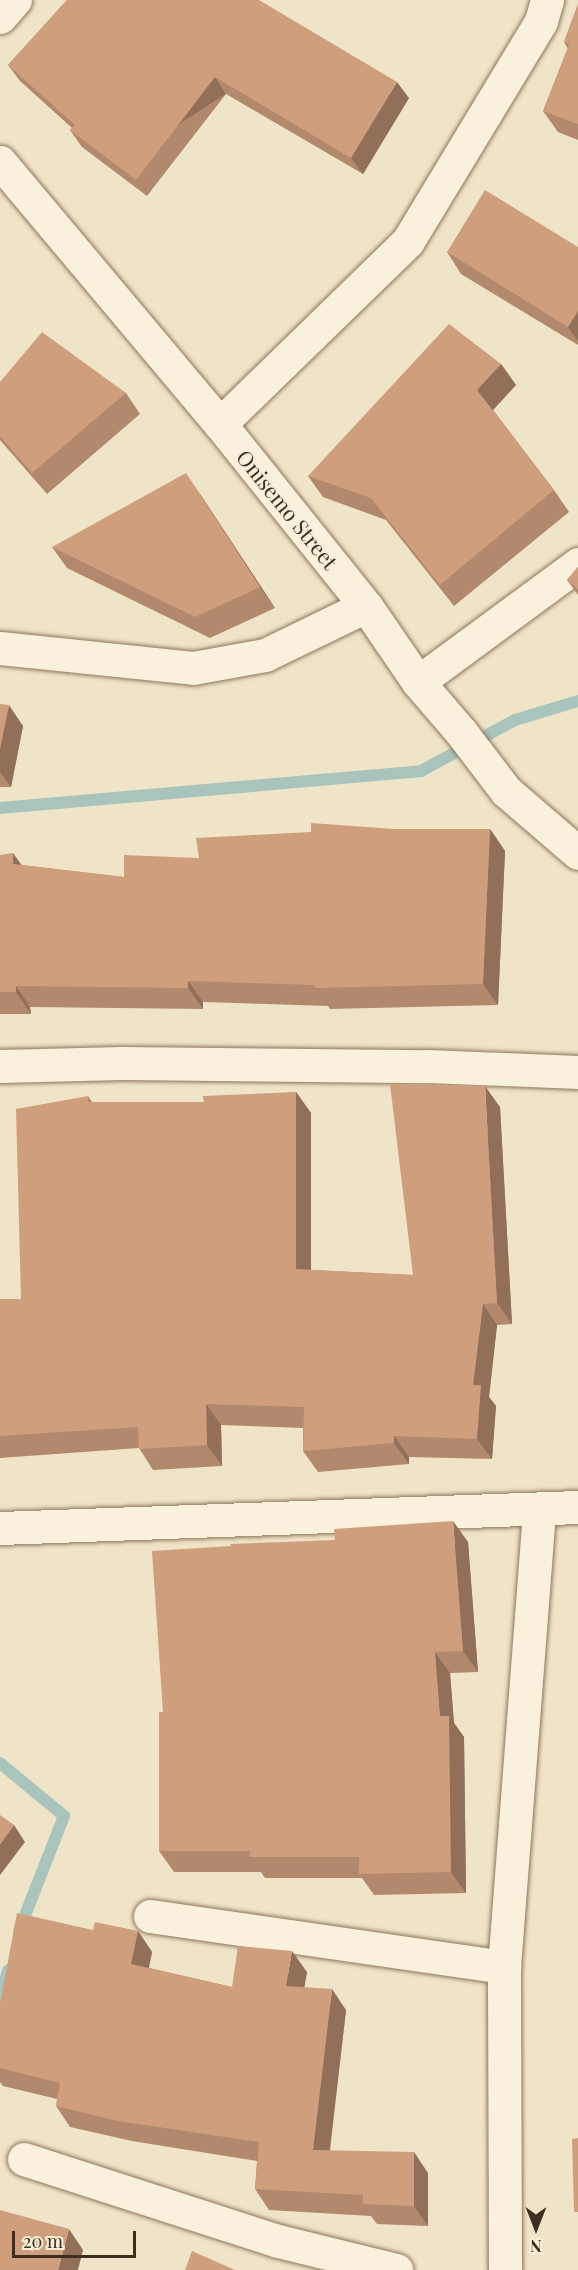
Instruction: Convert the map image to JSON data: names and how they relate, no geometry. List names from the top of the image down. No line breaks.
{"streets":{"street":["Onisemo Street"]},"scale_bar":"20 m","north":"bottom"}
